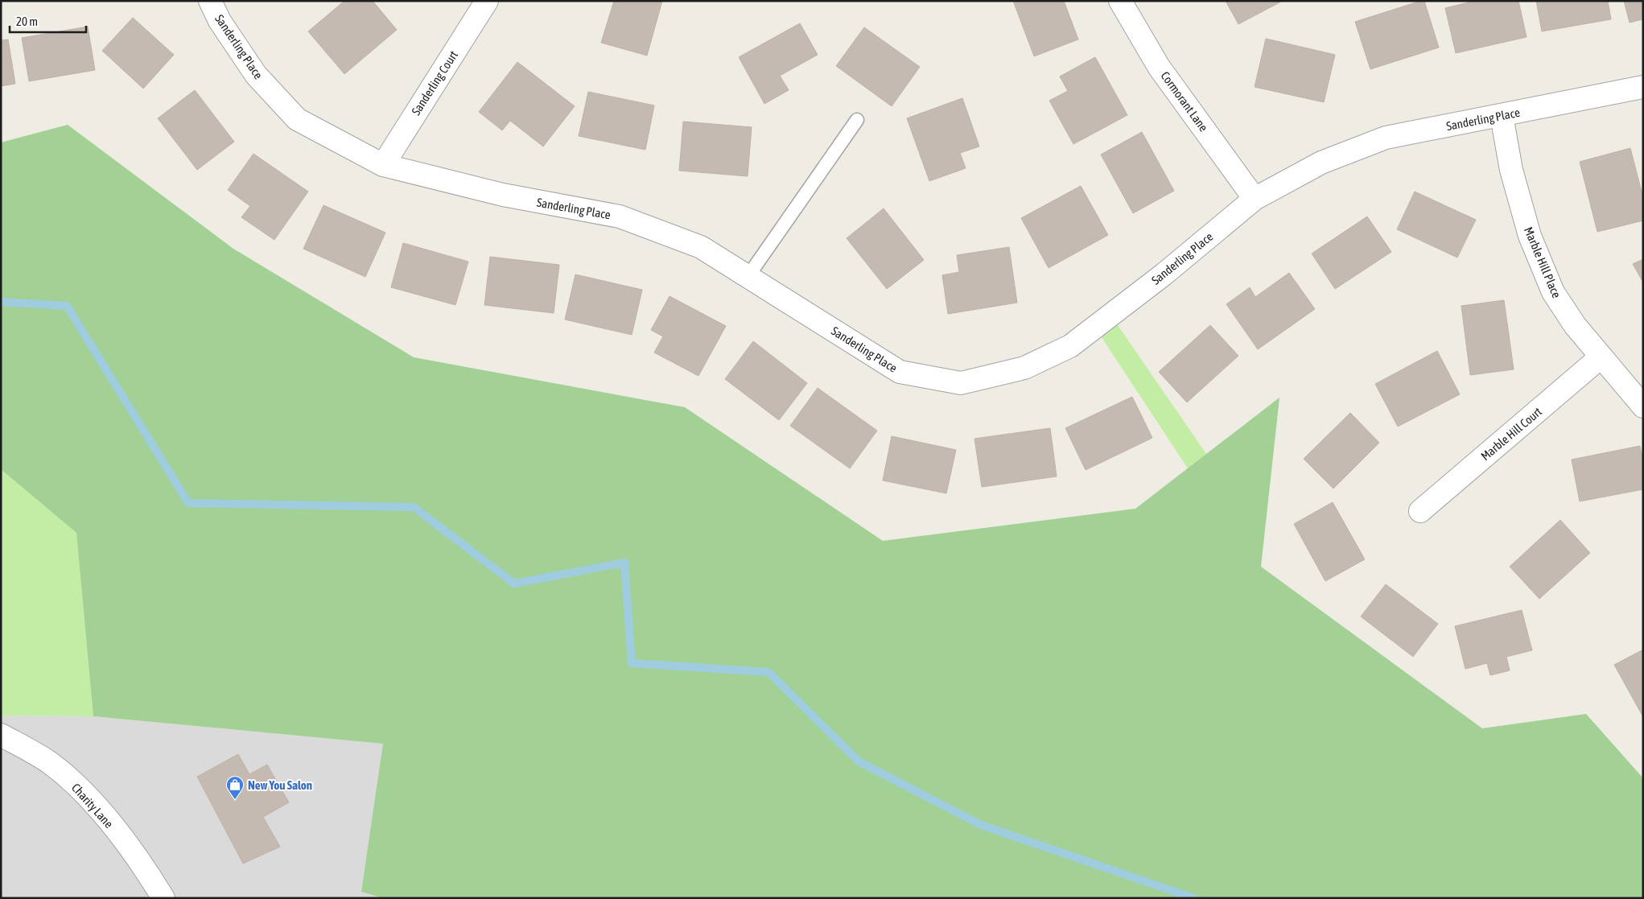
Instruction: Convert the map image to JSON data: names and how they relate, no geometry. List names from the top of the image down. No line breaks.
{"streets":{"street":["Sanderling Place","Sanderling Court","Cormorant Lane","Marble Hill Place","Marble Hill Court","Charity Lane"]},"crossings":[["Sanderling Place","Sanderling Court"],["Sanderling Place","Cormorant Lane"],["Sanderling Place","Marble Hill Place"],["Marble Hill Place","Marble Hill Court"]],"places":{"shop":["New You Salon"]},"scale_bar":"20 m"}
